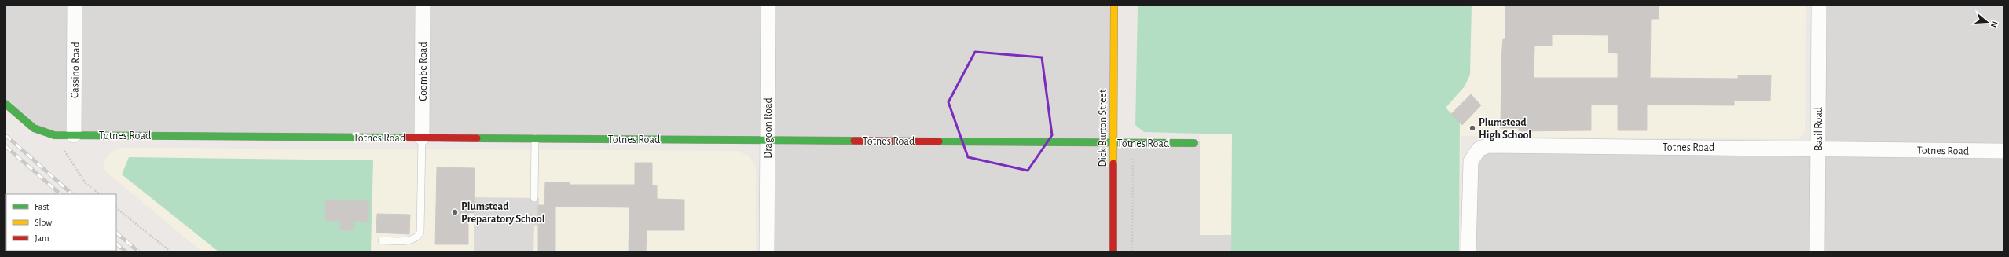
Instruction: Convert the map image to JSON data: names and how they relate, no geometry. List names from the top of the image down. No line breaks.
{"streets":{"street":["Cassino Road","Coombe Road","Dragoon Road","Dick Burton Street","Basil Road","Totnes Road"]},"crossings":[["Cassino Road","Totnes Road"],["Coombe Road","Totnes Road"],["Dragoon Road","Totnes Road"],["Dick Burton Street","Totnes Road"],["Basil Road","Totnes Road"]],"places":["Plumstead High School","Plumstead Preparatory School"],"legend":["Fast","Slow","Jam"],"north":"right"}
